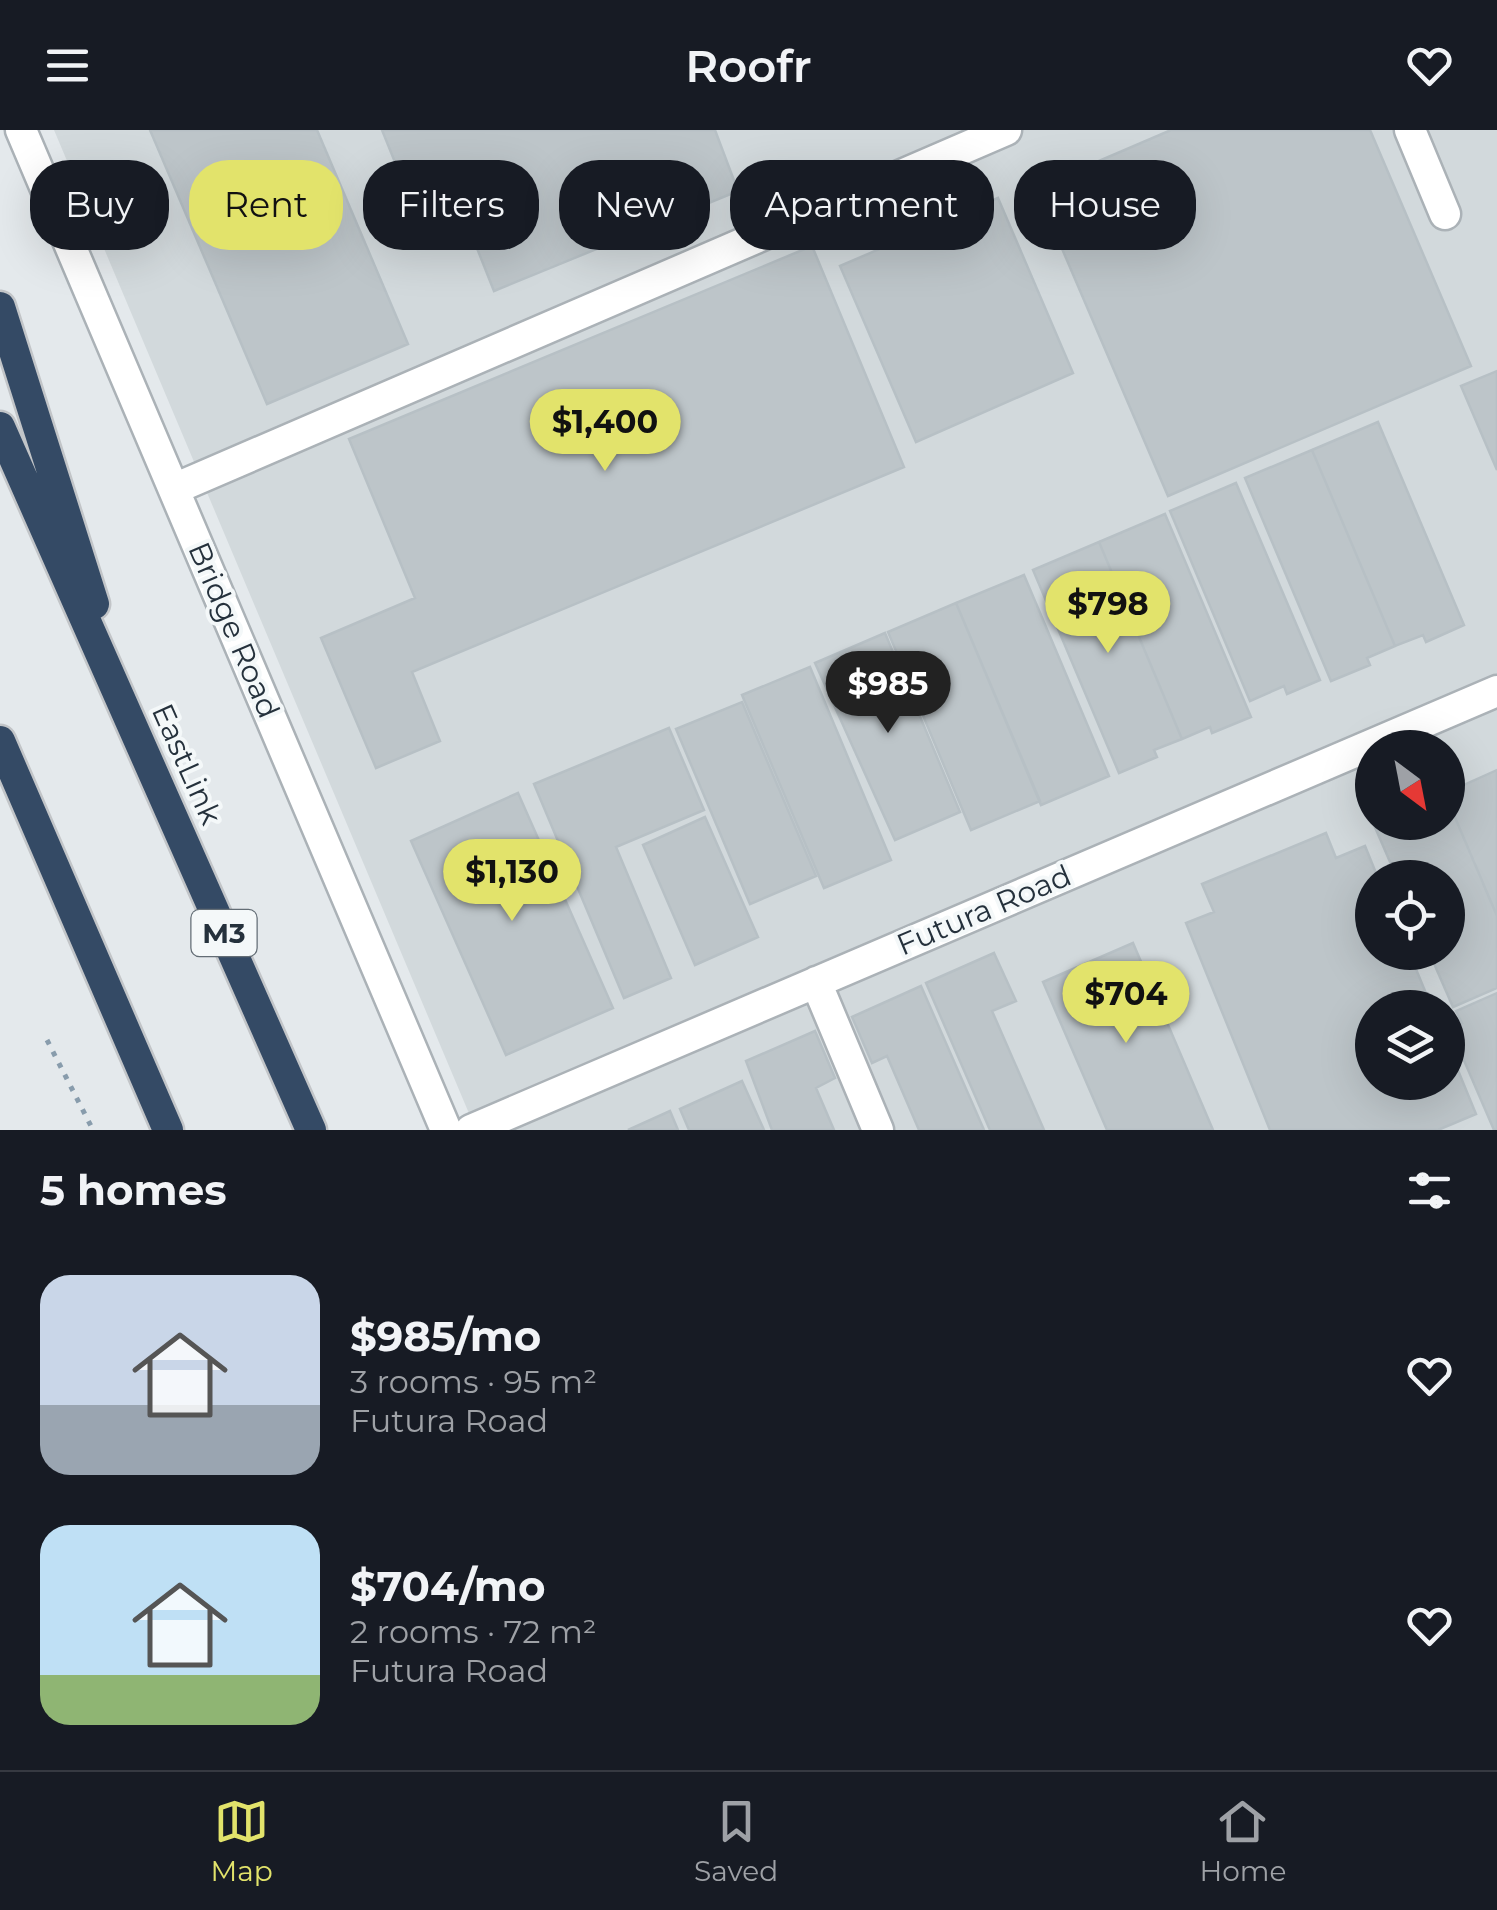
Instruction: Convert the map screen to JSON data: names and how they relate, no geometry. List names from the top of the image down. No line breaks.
{"streets":{"highway":["EastLink","M3"],"street":["Bridge Road","Futura Road"]},"north":"bottom right","page":{"header":"Roofr","chip":["Buy","Rent","Filters","New","Apartment","House"],"price":["$1,400","$798","$985","$1,130","$704"],"heading":"5 homes","list":[{"name":"$985/mo","note":"3 rooms · 95 m² · Futura Road"},{"name":"$704/mo","note":"2 rooms · 72 m² · Futura Road"}],"tabs":["Map","Saved","Home"]}}
